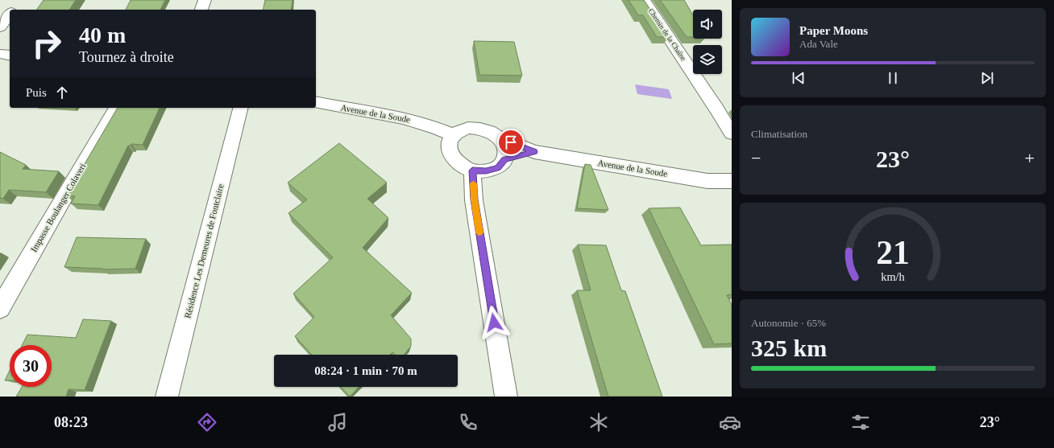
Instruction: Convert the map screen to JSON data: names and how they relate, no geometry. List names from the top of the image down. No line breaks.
{"streets":{"street":["Chemin de la Chaîne","Avenue de la Soude","Impasse Boulanger Colaveri","Résidence Les Demeures de Fontclaire"]},"page":{"turn":["40 m","Tournez à droite"],"song":["Paper Moons","Ada Vale"],"then":"Puis","tile":["Climatisation",["Autonomie · 65%","325 km"]],"heat":["−","23°","+"],"limit":"30","trip":"08:24 · 1 min · 70 m","tabs":["08:23","23°"],"gauge":["21","km/h"]}}
